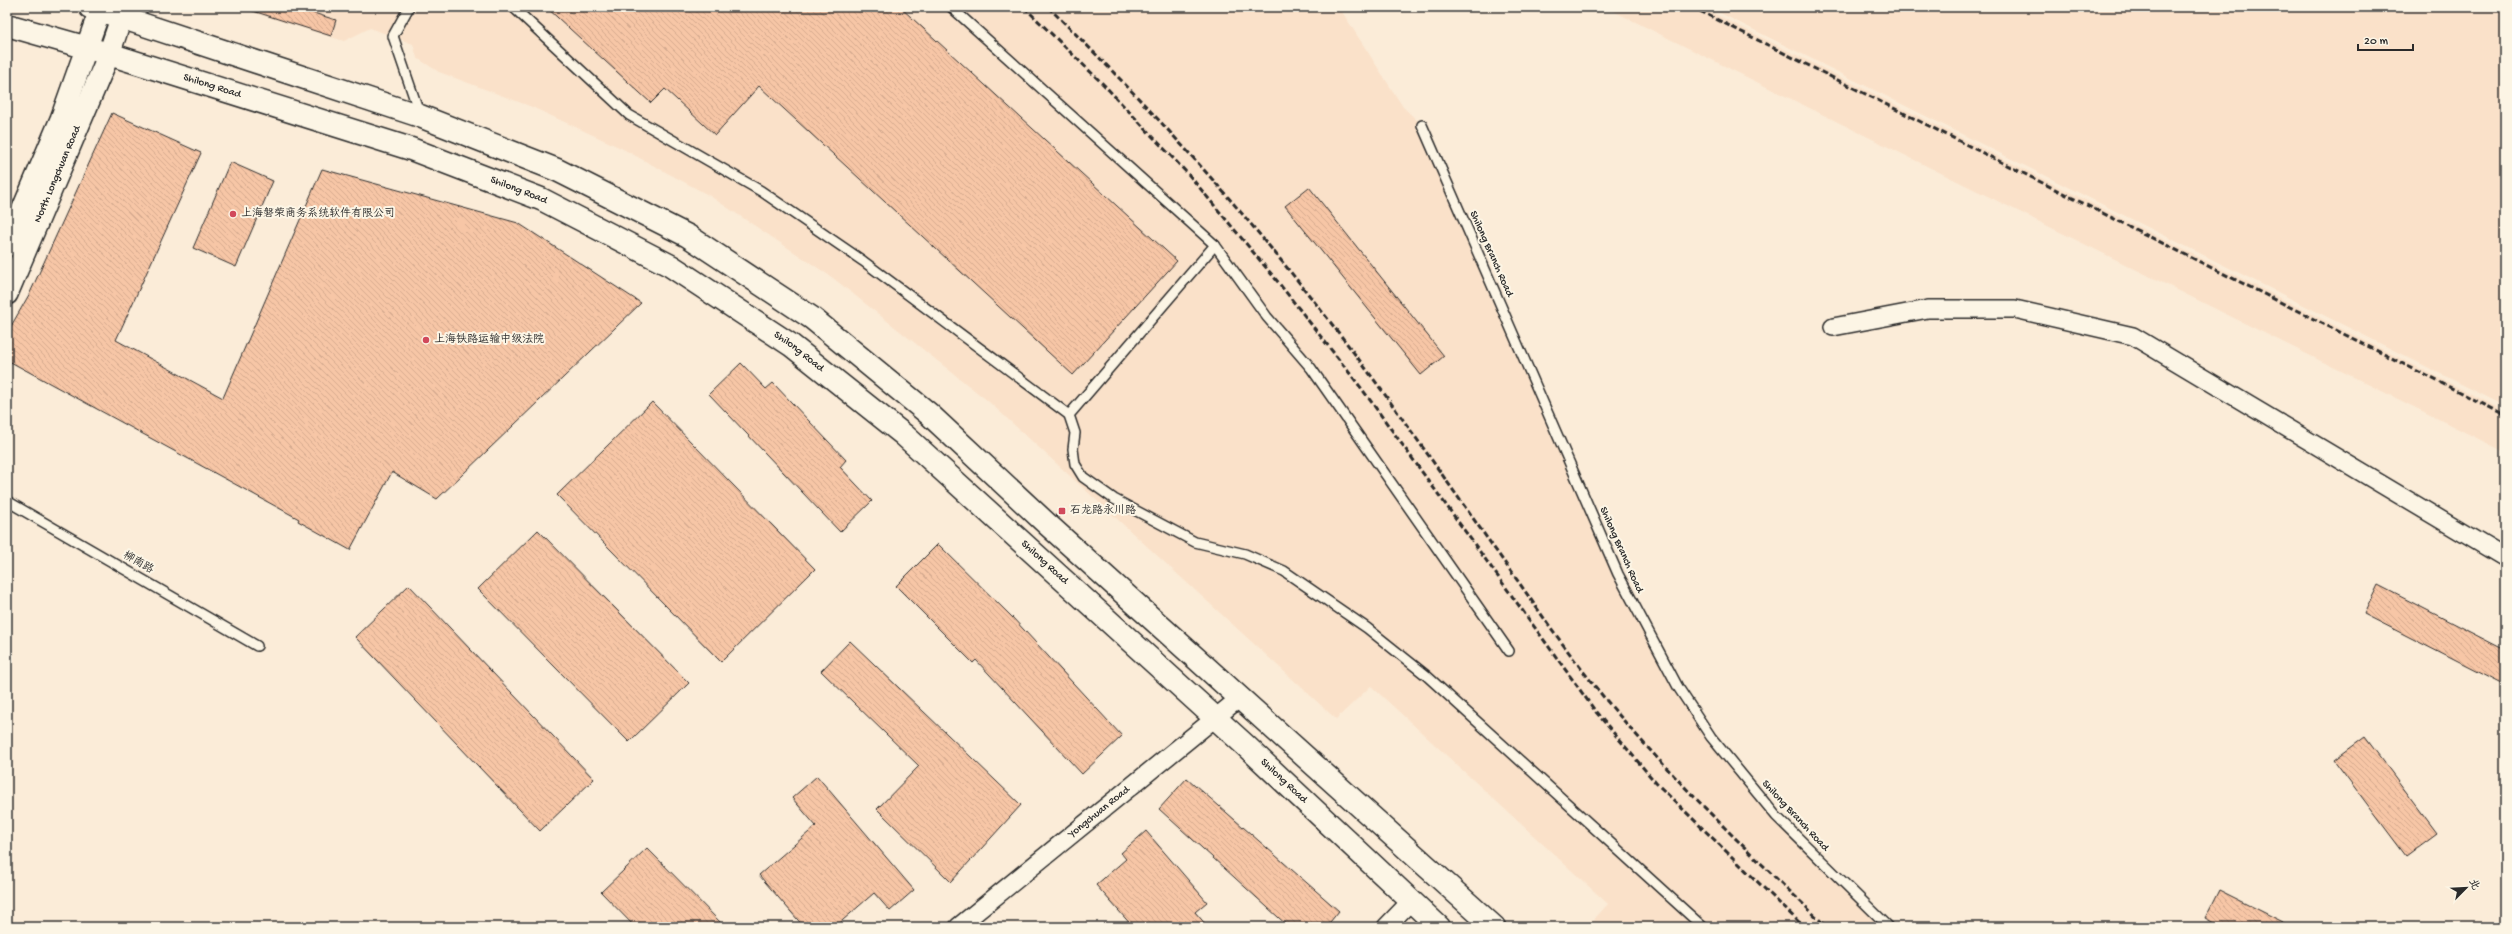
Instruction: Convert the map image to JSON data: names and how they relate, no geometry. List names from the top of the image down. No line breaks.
{"streets":{"main road":["Shilong Road"],"street":["North Longchuan Road","Yongchuan Road"],"lane":["Shilong Branch Road","柳南路"]},"crossings":[["Shilong Road","North Longchuan Road"],["Shilong Road","Yongchuan Road"]],"places":{"other":["上海磐荣商务系统软件有限公司","上海铁路运输中级法院"],"transit":["石龙路永川路"]},"scale_bar":"20 m","north":"top right"}
